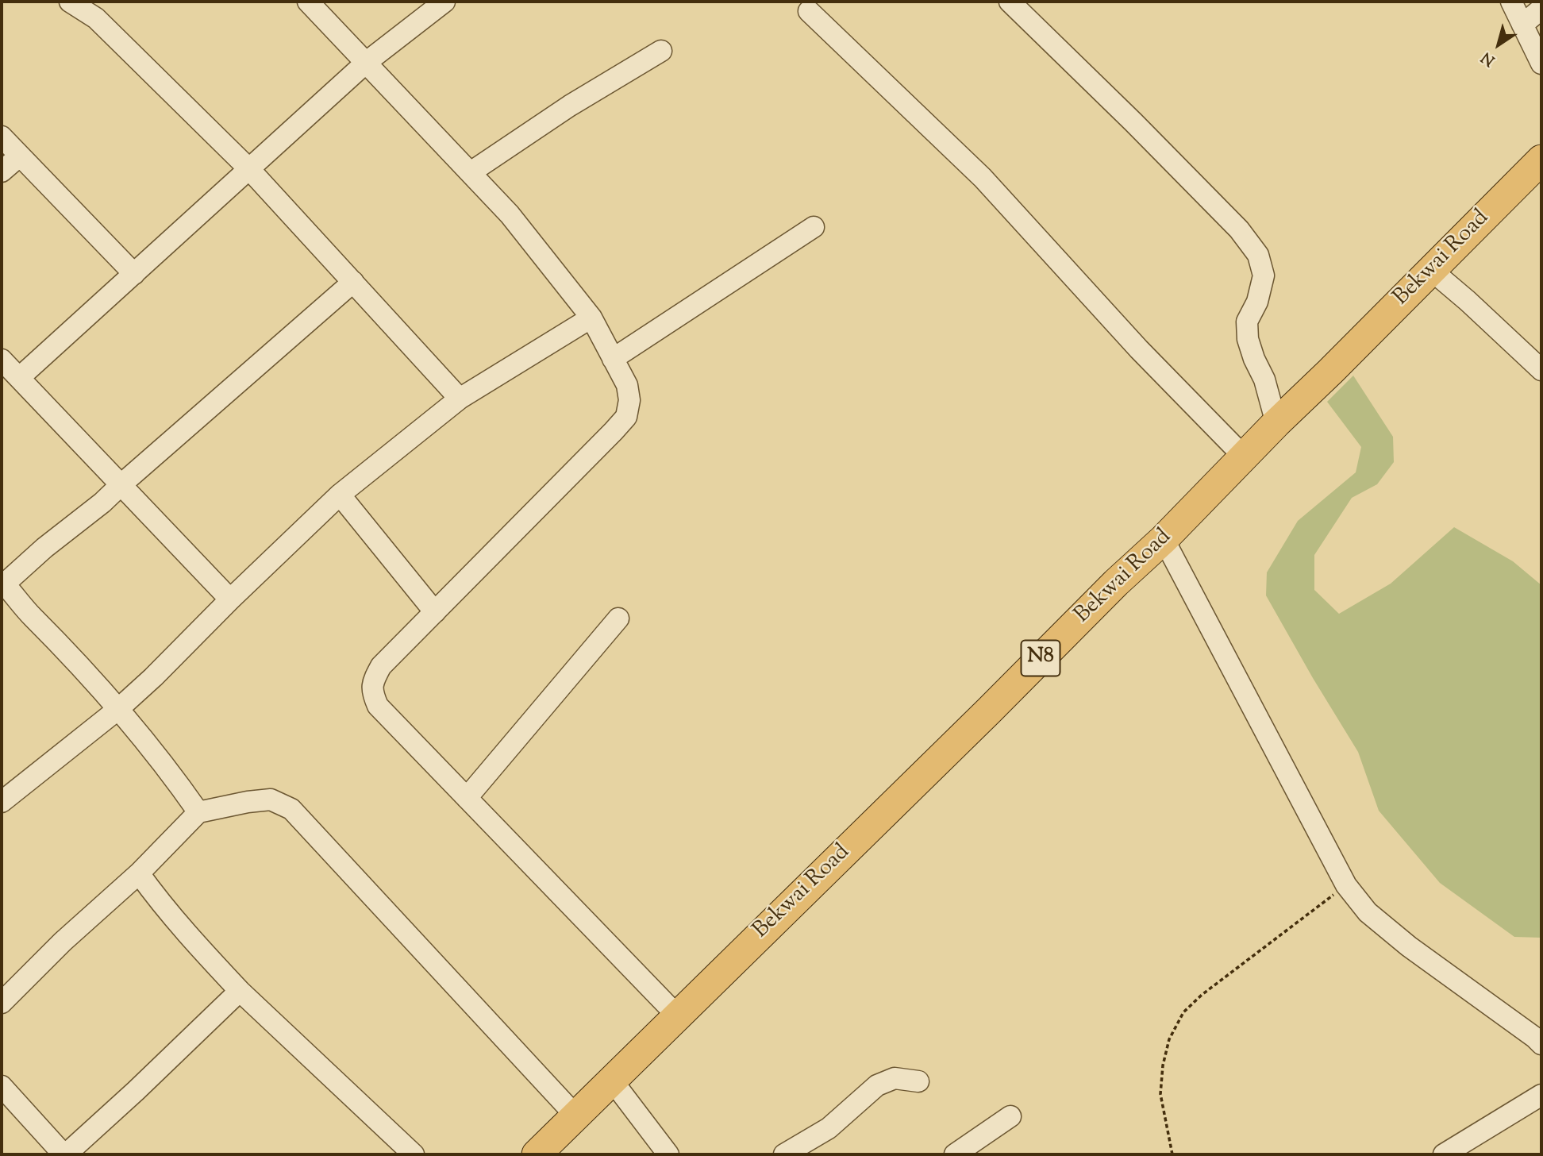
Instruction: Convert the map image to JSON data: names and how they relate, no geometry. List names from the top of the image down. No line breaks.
{"streets":{"highway":["Bekwai Road","N8"]},"north":"bottom left"}
